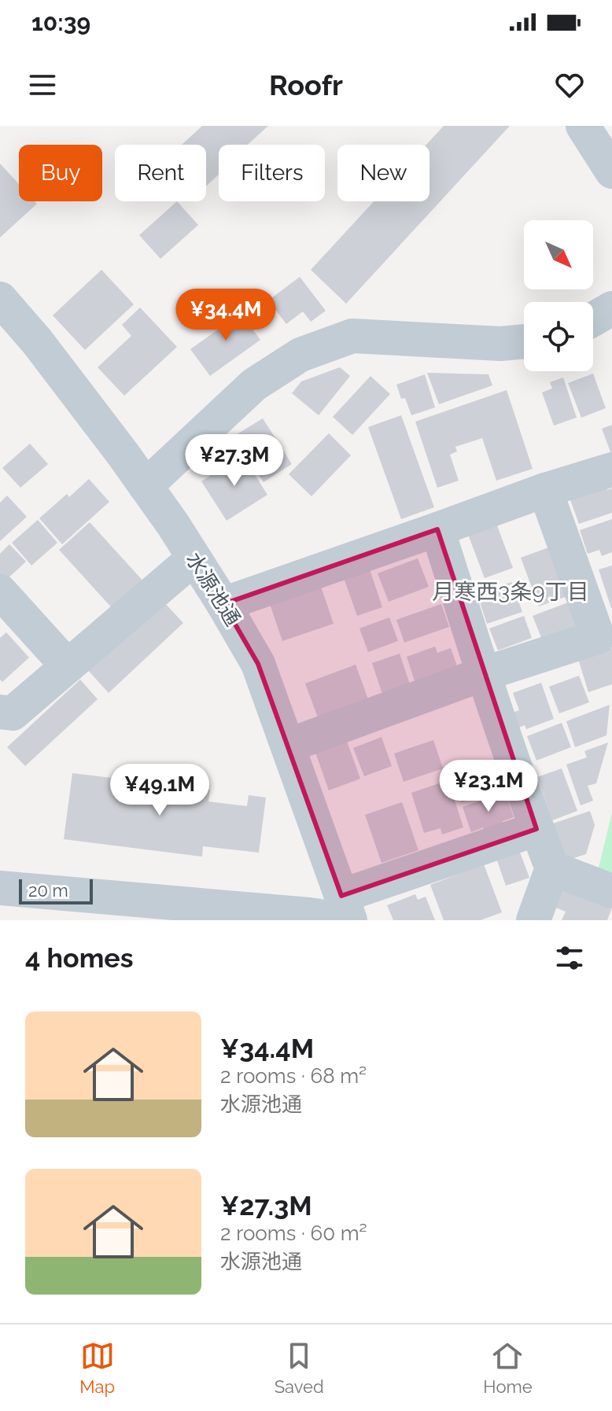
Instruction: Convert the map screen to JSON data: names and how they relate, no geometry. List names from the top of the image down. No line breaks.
{"streets":{"street":["水源池通"]},"districts":["月寒西3条9丁目"],"scale_bar":"20 m","north":"bottom right","page":{"status":"10:39","header":"Roofr","chip":["Buy","Rent","Filters","New"],"price":["¥34.4M","¥27.3M","¥23.1M","¥49.1M"],"scale":"20 m","heading":"4 homes","list":[{"name":"¥34.4M","note":"2 rooms · 68 m² · 水源池通"},{"name":"¥27.3M","note":"2 rooms · 60 m² · 水源池通"}],"tabs":["Map","Saved","Home"]}}
